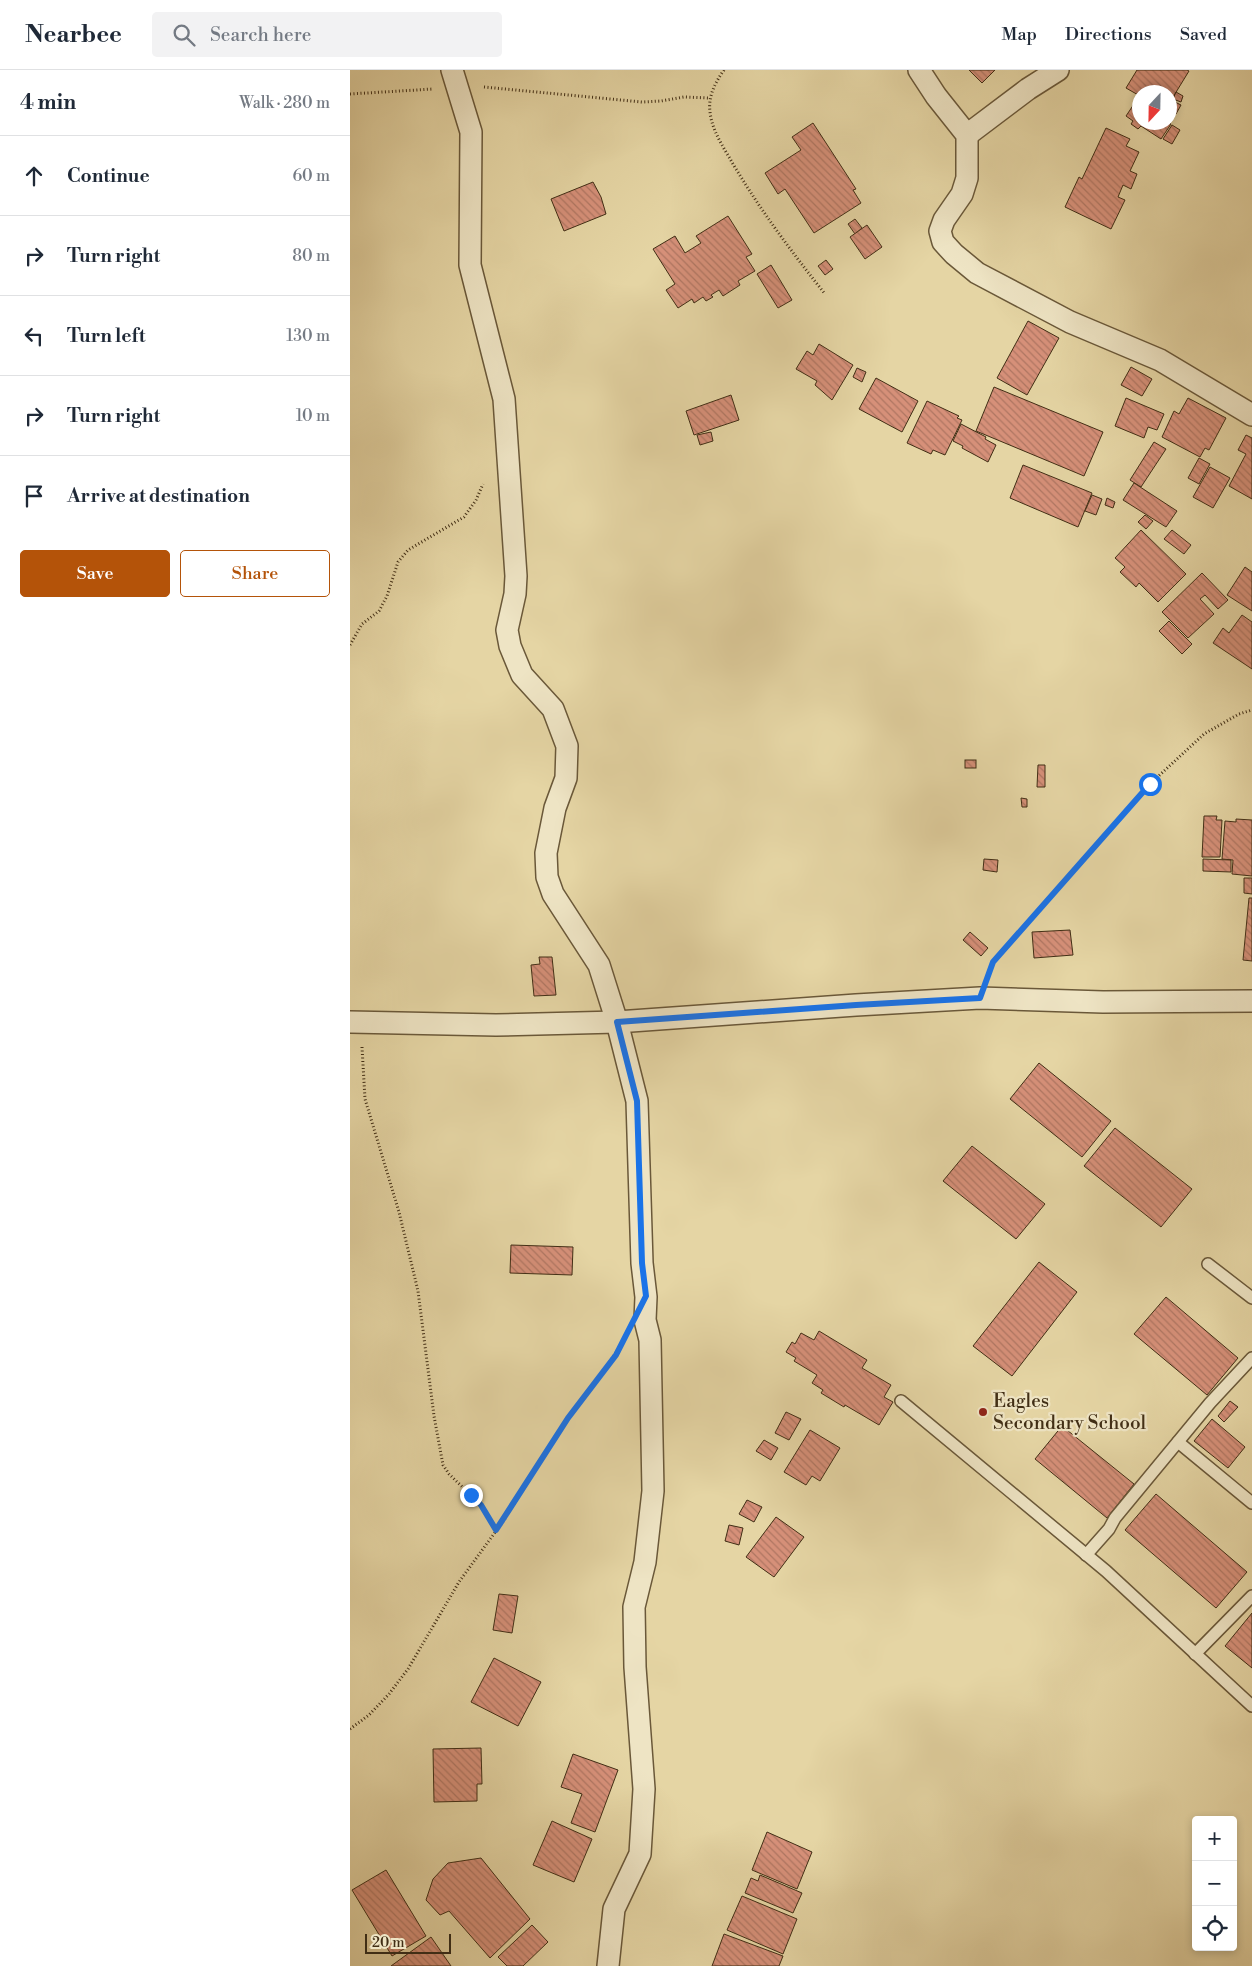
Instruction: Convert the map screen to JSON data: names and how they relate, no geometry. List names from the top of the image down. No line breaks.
{"places":["Eagles Secondary School"],"scale_bar":"20 m","north":"bottom","page":{"header":"Nearbee","search":"Search here","nav":["Map","Directions","Saved"],"heading":["4 min","Walk · 280 m"],"list":[["Continue","60 m"],["Turn right","80 m"],["Turn left","130 m"],["Turn right","10 m"],"Arrive at destination"],"buttons":["Save","Share"],"map_buttons":["+","−"],"scale":"20 m"}}
